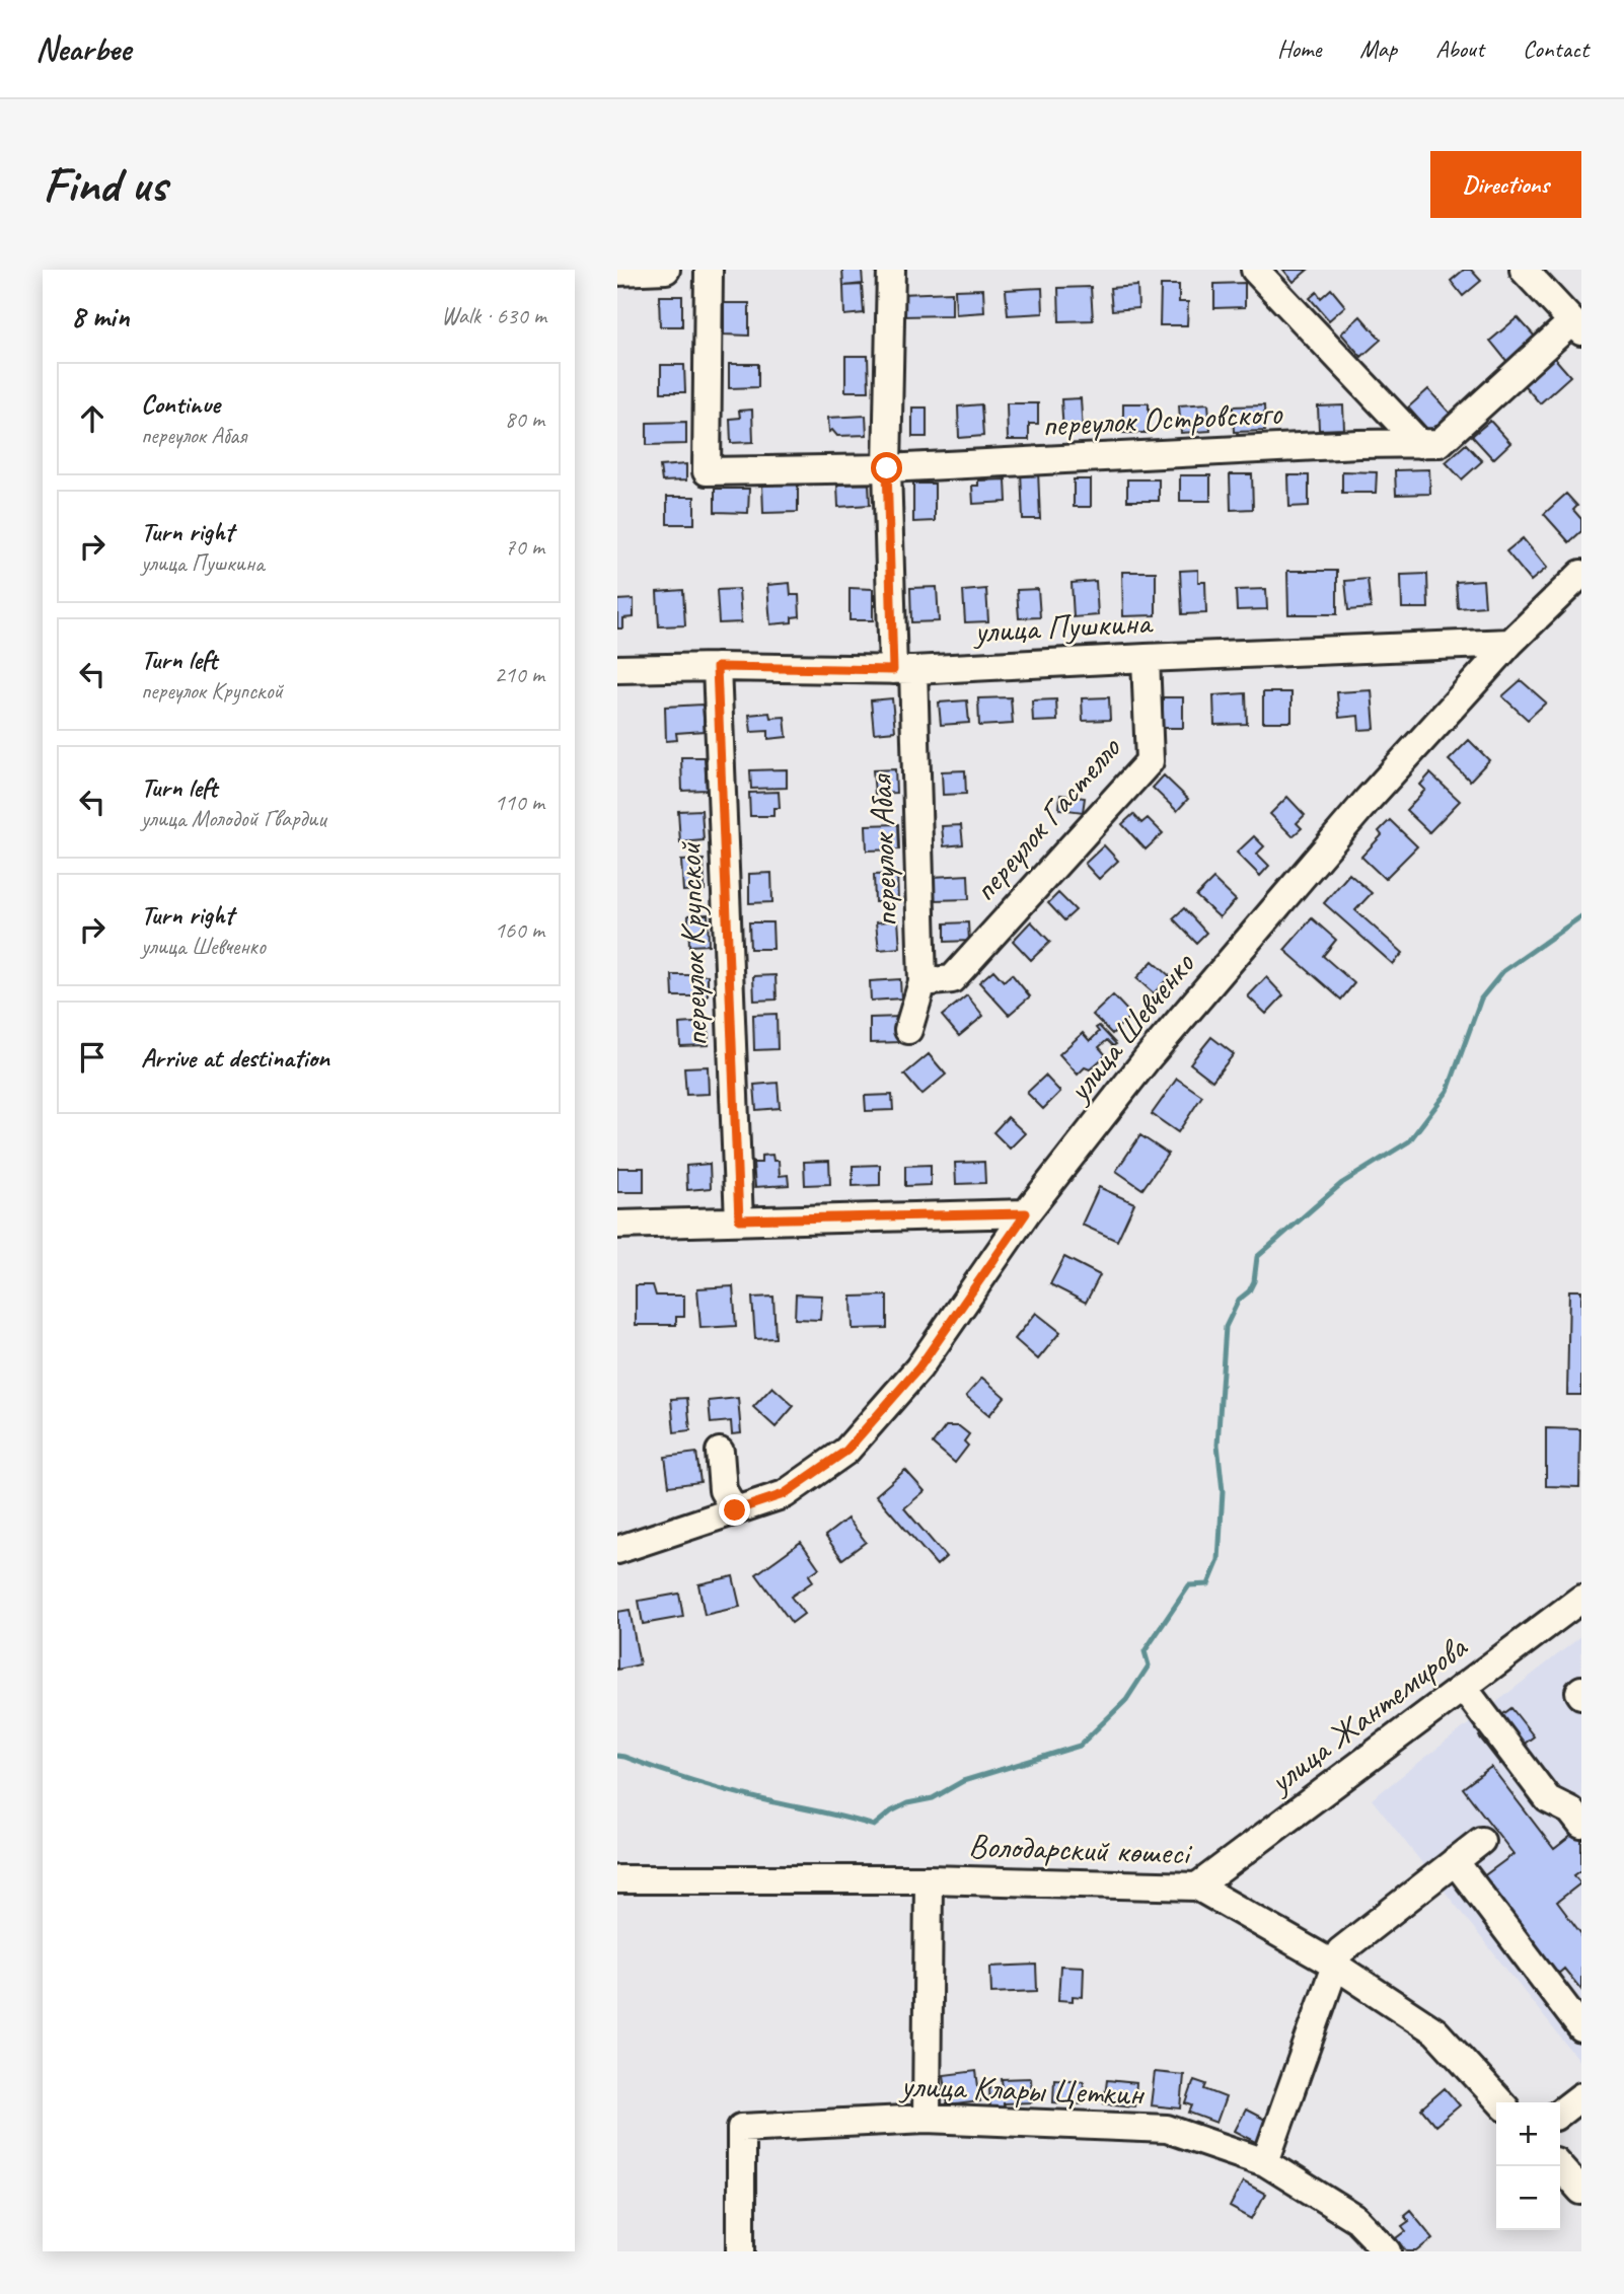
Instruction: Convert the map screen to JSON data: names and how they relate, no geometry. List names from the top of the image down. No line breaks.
{"streets":{"street":["переулок Островского","улица Пушкина","переулок Гастелло","переулок Абая","переулок Крупской","улица Шевченко","улица Жантемирова","Володарский көшесі","улица Клары Цеткин"]},"crossings":[["переулок Островского","переулок Абая"],["улица Пушкина","переулок Гастелло"],["улица Пушкина","переулок Абая"],["улица Пушкина","переулок Крупской"],["улица Пушкина","улица Шевченко"],["переулок Гастелло","переулок Абая"],["улица Жантемирова","Володарский көшесі"]],"page":{"header":"Nearbee","nav":["Home","Map","About","Contact"],"buttons":"Directions","title":"Find us","heading":["8 min","Walk · 630 m"],"list":[["Continue","переулок Абая","80 m"],["Turn right","улица Пушкина","70 m"],["Turn left","переулок Крупской","210 m"],["Turn left","улица Молодой Гвардии","110 m"],["Turn right","улица Шевченко","160 m"],"Arrive at destination"],"map_buttons":["+","−"]}}
